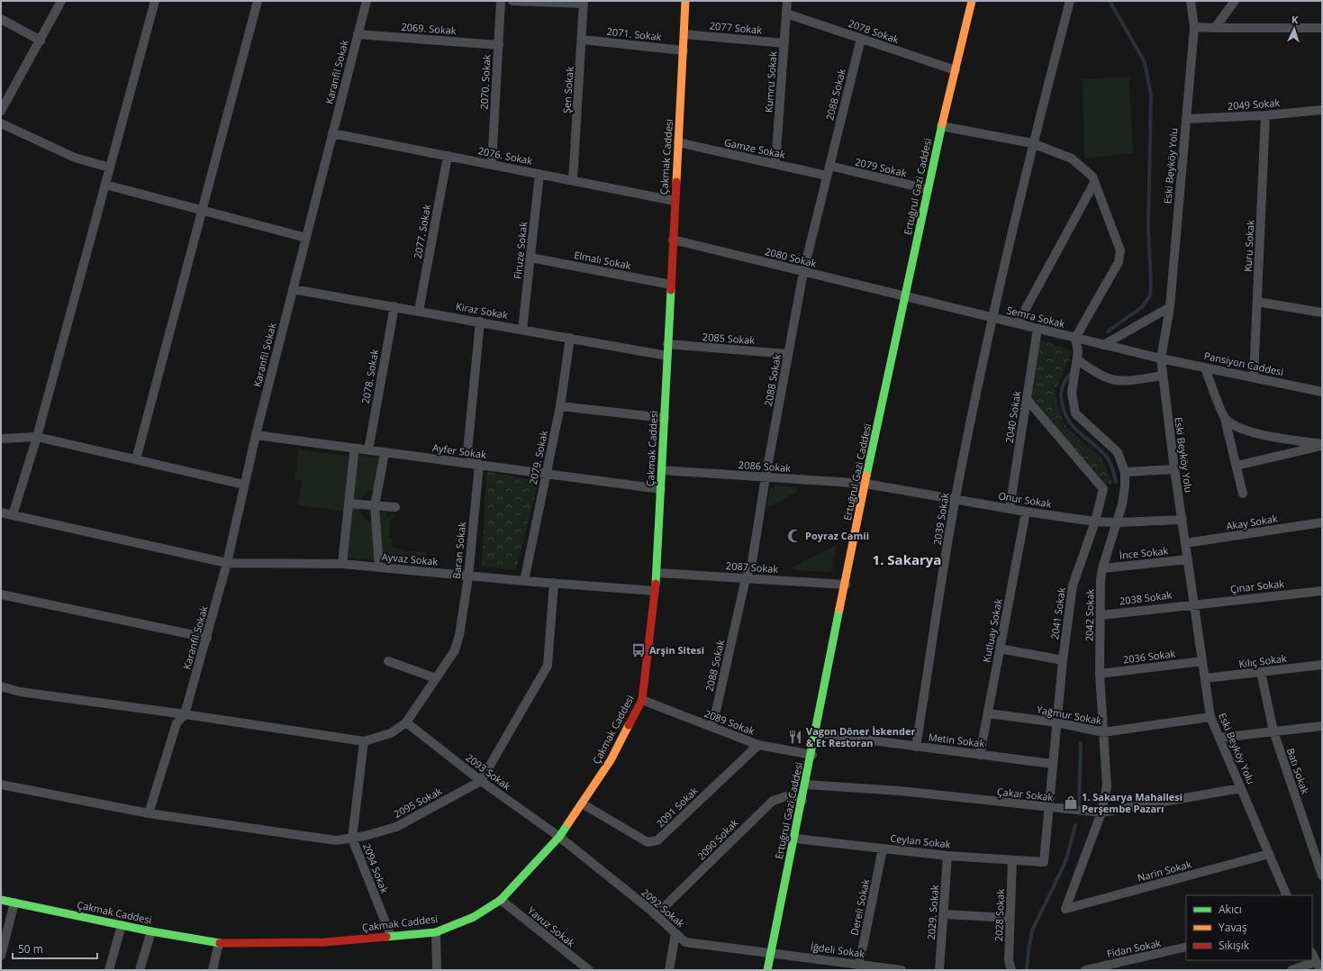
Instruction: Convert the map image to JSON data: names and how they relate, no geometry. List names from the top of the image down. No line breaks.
{"streets":{"main road":["Çakmak Caddesi","Ertuğrul Gazi Caddesi"],"street":["2077 Sokak","2069. Sokak","2078 Sokak","2071. Sokak","Karanfil Sokak","2070. Sokak","Kumru Sokak","Şen Sokak","2088 Sokak","2049 Sokak","Gamze Sokak","2076. Sokak","Eski Beyköy Yolu","2079 Sokak","2077. Sokak","Kuru Sokak","Firuze Sokak","2080 Sokak","Elmalı Sokak","Kiraz Sokak","Semra Sokak","2085 Sokak","Pansiyon Caddesi","2078. Sokak","2040 Sokak","Ayfer Sokak","2079. Sokak","2086 Sokak","Onur Sokak","2039 Sokak","Akay Sokak","Baran Sokak","İnce Sokak","Ayvaz Sokak","2087 Sokak","Çınar Sokak","2038 Sokak","2041 Sokak","2042 Sokak","Kutluay Sokak","2036 Sokak","Kılıç Sokak","Yağmur Sokak","2089 Sokak","Metin Sokak","Batı Sokak","2093 Sokak","Çakar Sokak","2095 Sokak","2091 Sokak","2090 Sokak","Ceylan Sokak","2094 Sokak","Narin Sokak","Dereli Sokak","2092 Sokak","2029. Sokak","2028 Sokak","Yavuz Sokak","Fidan Sokak","İğdeli Sokak"]},"crossings":[["2077 Sokak","Kumru Sokak"],["2077 Sokak","Çakmak Caddesi"],["2069. Sokak","Karanfil Sokak"],["2069. Sokak","2070. Sokak"],["2078 Sokak","Kumru Sokak"],["2078 Sokak","2088 Sokak"],["2078 Sokak","Ertuğrul Gazi Caddesi"],["2071. Sokak","Şen Sokak"],["2071. Sokak","Çakmak Caddesi"],["Karanfil Sokak","2076. Sokak"],["Karanfil Sokak","Kiraz Sokak"],["Karanfil Sokak","Ayfer Sokak"],["Karanfil Sokak","Ayvaz Sokak"],["Karanfil Sokak","2095 Sokak"],["2070. Sokak","2076. Sokak"],["Kumru Sokak","Gamze Sokak"],["Şen Sokak","2076. Sokak"],["2088 Sokak","Gamze Sokak"],["2088 Sokak","2079 Sokak"],["2088 Sokak","2080 Sokak"],["2088 Sokak","2085 Sokak"],["2088 Sokak","2086 Sokak"],["2088 Sokak","2087 Sokak"],["2088 Sokak","2089 Sokak"],["2049 Sokak","Eski Beyköy Yolu"],["2049 Sokak","Kuru Sokak"],["Gamze Sokak","Çakmak Caddesi"],["2076. Sokak","Çakmak Caddesi"],["2076. Sokak","2077. Sokak"],["2076. Sokak","Firuze Sokak"],["Çakmak Caddesi","2080 Sokak"],["Çakmak Caddesi","Elmalı Sokak"],["Çakmak Caddesi","Kiraz Sokak"],["Çakmak Caddesi","2085 Sokak"],["Çakmak Caddesi","Ayfer Sokak"],["Çakmak Caddesi","2086 Sokak"],["Çakmak Caddesi","Ayvaz Sokak"],["Çakmak Caddesi","2087 Sokak"],["Çakmak Caddesi","2089 Sokak"],["Çakmak Caddesi","2093 Sokak"],["Çakmak Caddesi","2091 Sokak"],["Çakmak Caddesi","2094 Sokak"],["Çakmak Caddesi","2092 Sokak"],["Çakmak Caddesi","Yavuz Sokak"],["Eski Beyköy Yolu","Semra Sokak"],["Eski Beyköy Yolu","Pansiyon Caddesi"],["Eski Beyköy Yolu","Onur Sokak"],["Eski Beyköy Yolu","Akay Sokak"],["Eski Beyköy Yolu","İnce Sokak"],["Eski Beyköy Yolu","Çınar Sokak"],["Eski Beyköy Yolu","2038 Sokak"],["Eski Beyköy Yolu","2036 Sokak"],["Eski Beyköy Yolu","Kılıç Sokak"],["Eski Beyköy Yolu","Yağmur Sokak"],["Eski Beyköy Yolu","Çakar Sokak"],["Eski Beyköy Yolu","Narin Sokak"],["2079 Sokak","Ertuğrul Gazi Caddesi"],["Ertuğrul Gazi Caddesi","2080 Sokak"],["Ertuğrul Gazi Caddesi","Semra Sokak"],["Ertuğrul Gazi Caddesi","2086 Sokak"],["Ertuğrul Gazi Caddesi","Onur Sokak"],["Ertuğrul Gazi Caddesi","2087 Sokak"],["Ertuğrul Gazi Caddesi","2089 Sokak"],["Ertuğrul Gazi Caddesi","Metin Sokak"],["Ertuğrul Gazi Caddesi","Çakar Sokak"],["Ertuğrul Gazi Caddesi","2090 Sokak"],["Ertuğrul Gazi Caddesi","Ceylan Sokak"],["Ertuğrul Gazi Caddesi","2092 Sokak"],["Ertuğrul Gazi Caddesi","İğdeli Sokak"],["2077. Sokak","Kiraz Sokak"],["Kuru Sokak","Pansiyon Caddesi"],["Firuze Sokak","Elmalı Sokak"],["Firuze Sokak","Kiraz Sokak"],["2080 Sokak","Semra Sokak"],["Kiraz Sokak","2078. Sokak"],["Kiraz Sokak","2079. Sokak"],["Semra Sokak","Pansiyon Caddesi"],["Semra Sokak","2040 Sokak"],["Semra Sokak","2039 Sokak"],["Semra Sokak","2042 Sokak"],["2078. Sokak","Ayfer Sokak"],["2040 Sokak","Onur Sokak"],["2040 Sokak","2041 Sokak"],["Ayfer Sokak","2079. Sokak"],["Ayfer Sokak","Baran Sokak"],["2079. Sokak","Ayvaz Sokak"],["2086 Sokak","Onur Sokak"],["Onur Sokak","2039 Sokak"],["Onur Sokak","2041 Sokak"],["Onur Sokak","2042 Sokak"],["Onur Sokak","Kutluay Sokak"],["2039 Sokak","Metin Sokak"],["Baran Sokak","Ayvaz Sokak"],["Baran Sokak","2093 Sokak"],["Baran Sokak","2094 Sokak"],["İnce Sokak","2042 Sokak"],["Çınar Sokak","2038 Sokak"],["2038 Sokak","2042 Sokak"],["2041 Sokak","Metin Sokak"],["2041 Sokak","Çakar Sokak"],["2041 Sokak","Ceylan Sokak"],["2042 Sokak","2036 Sokak"],["2042 Sokak","Yağmur Sokak"],["2042 Sokak","Çakar Sokak"],["2042 Sokak","Narin Sokak"],["Kutluay Sokak","Yağmur Sokak"],["Kutluay Sokak","Metin Sokak"],["Kılıç Sokak","Batı Sokak"],["2089 Sokak","2091 Sokak"],["2093 Sokak","2095 Sokak"],["2093 Sokak","2092 Sokak"],["2095 Sokak","2094 Sokak"],["2090 Sokak","2092 Sokak"],["Ceylan Sokak","Dereli Sokak"],["Ceylan Sokak","2029. Sokak"],["Ceylan Sokak","2028 Sokak"],["Dereli Sokak","İğdeli Sokak"],["2092 Sokak","İğdeli Sokak"]],"districts":["1. Sakarya"],"places":{"mosque":["Poyraz Camii"],"bus stop":["Arşin Sitesi"],"restaurant":["Vagon Döner İskender & Et Restoran"],"shop":["1. Sakarya Mahallesi Perşembe Pazarı"]},"legend":["Akıcı","Yavaş","Sıkışık"],"scale_bar":"50 m","north":"top"}
